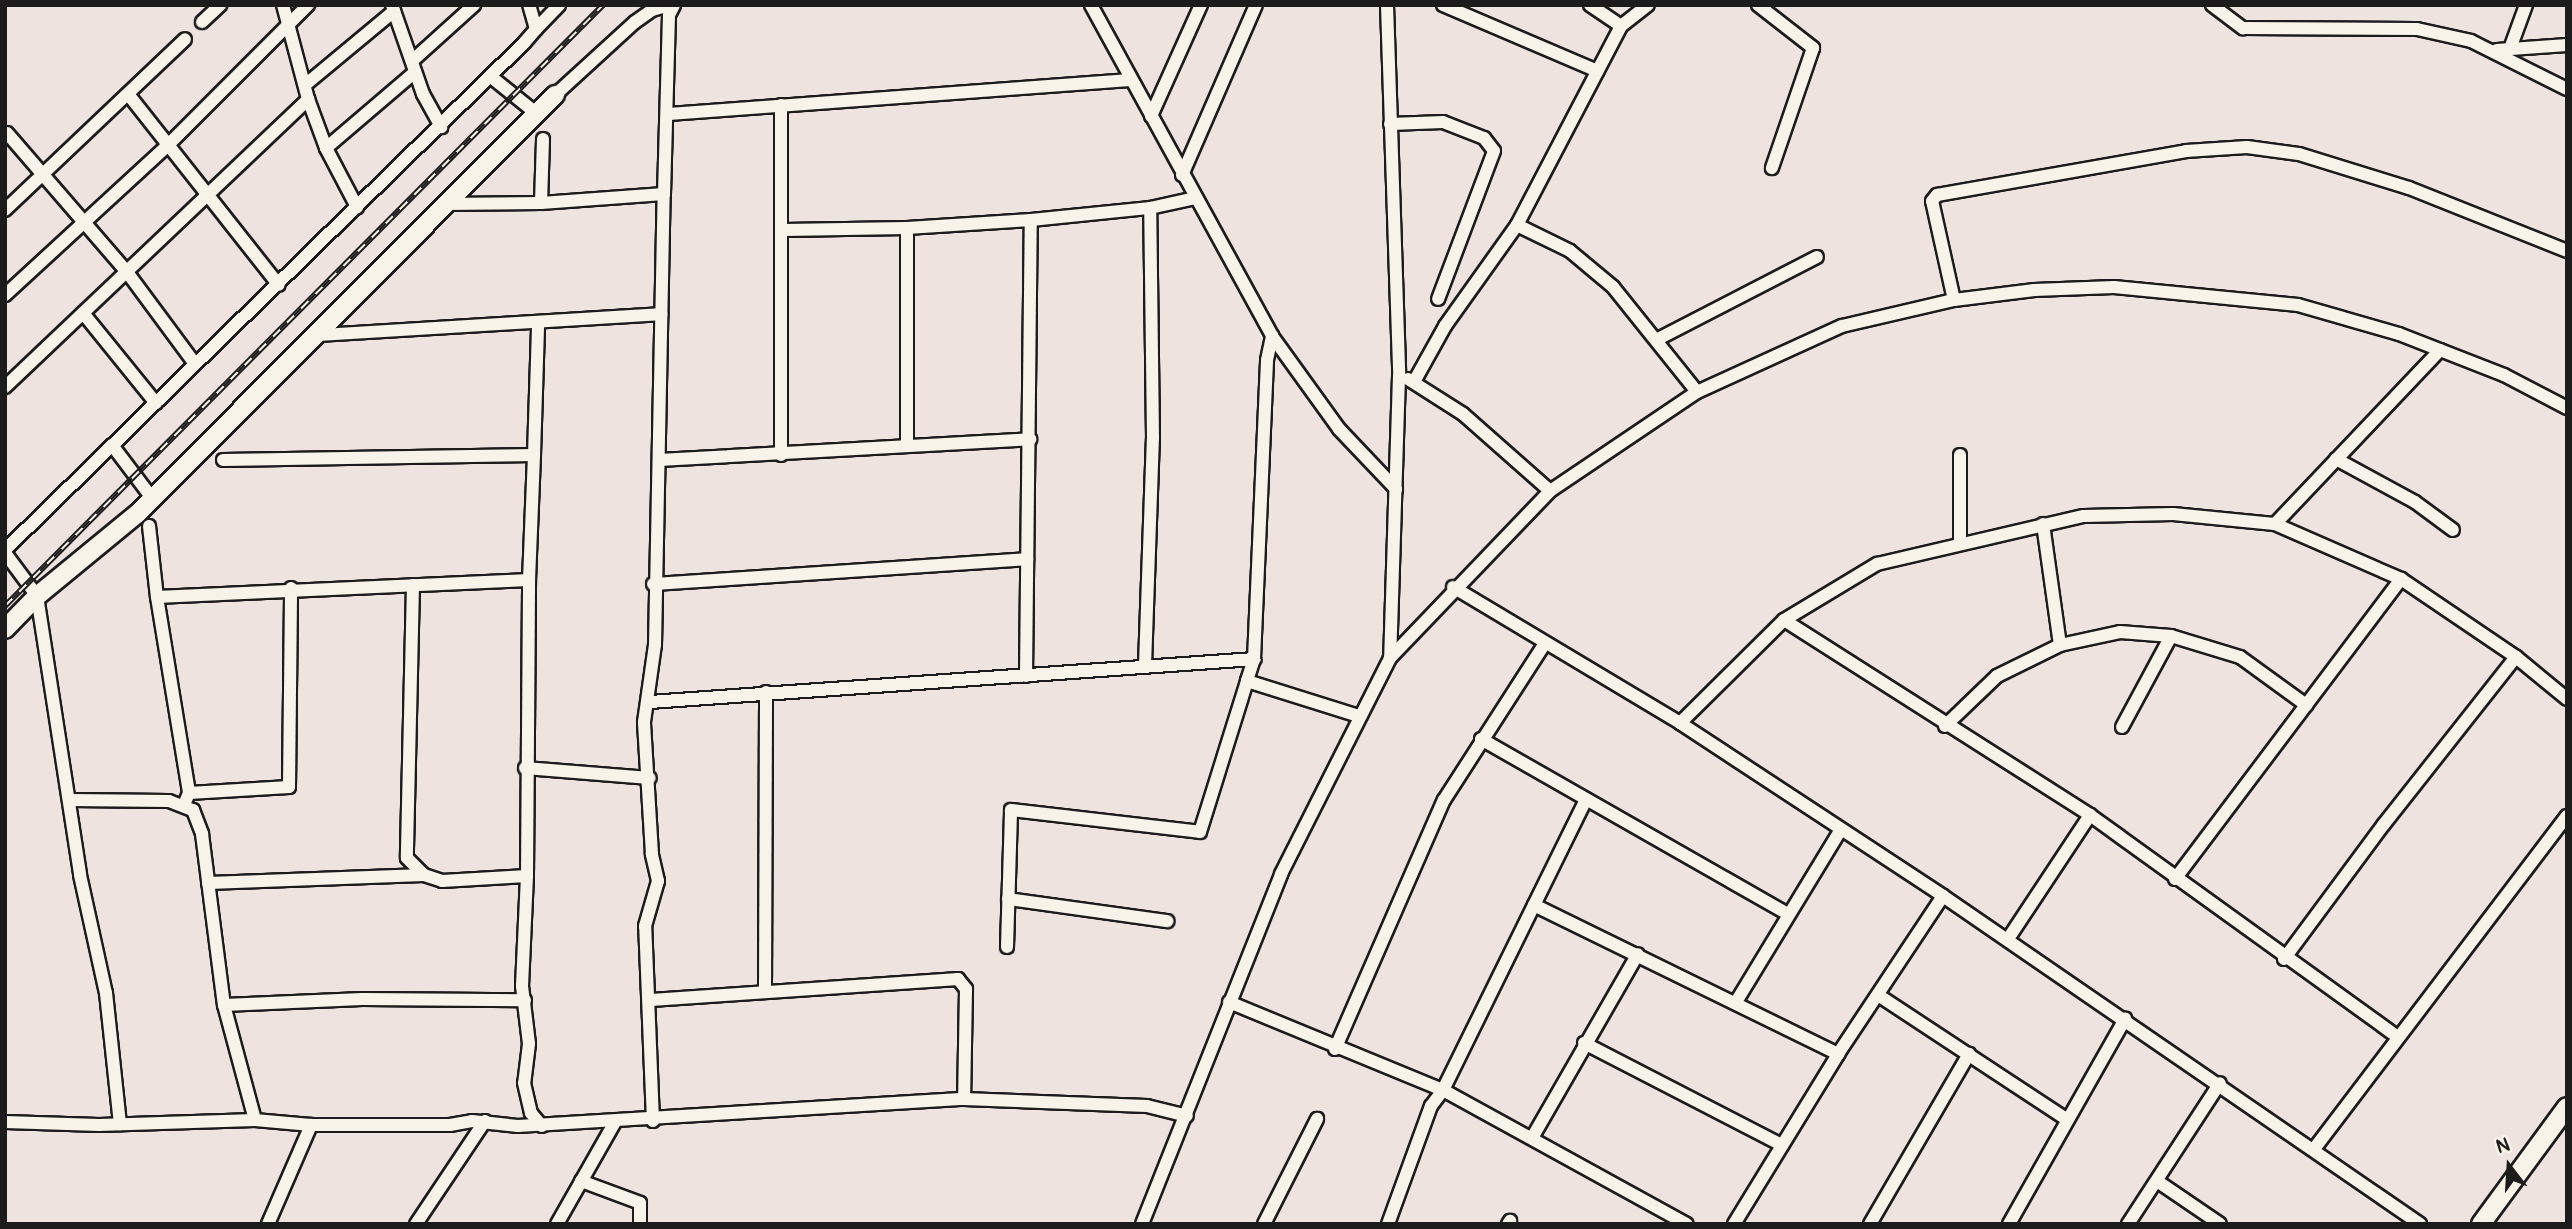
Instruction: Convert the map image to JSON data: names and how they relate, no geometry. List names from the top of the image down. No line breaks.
{"north":"top"}
